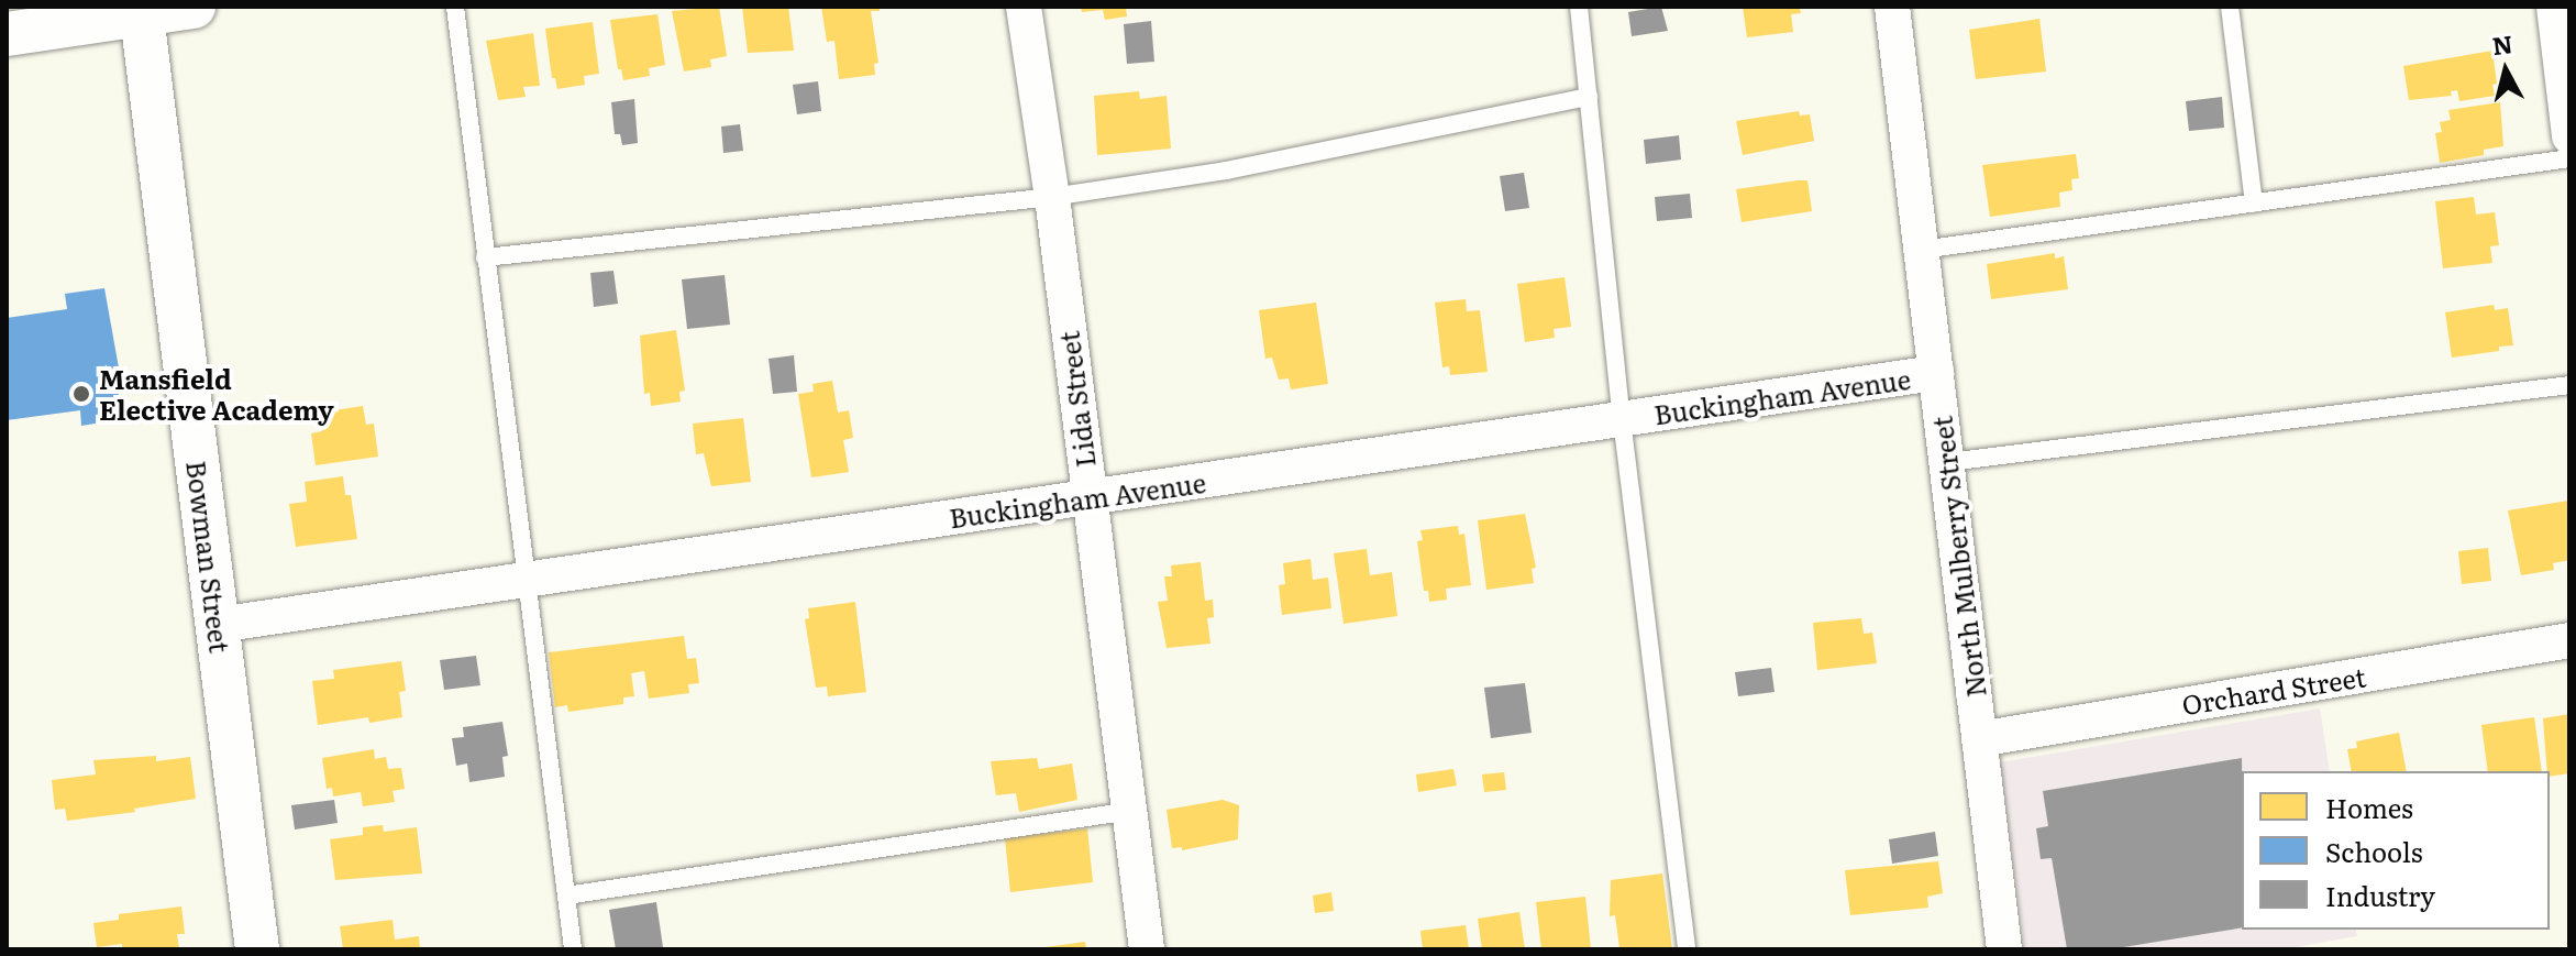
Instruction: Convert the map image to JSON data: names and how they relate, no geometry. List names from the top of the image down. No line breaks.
{"streets":{"street":["Buckingham Avenue","Lida Street","Bowman Street","North Mulberry Street","Orchard Street"]},"crossings":[["Buckingham Avenue","Lida Street"],["Buckingham Avenue","Bowman Street"],["Buckingham Avenue","North Mulberry Street"],["North Mulberry Street","Orchard Street"]],"places":["Mansfield Elective Academy"],"legend":["Homes","Schools","Industry"],"north":"top"}
